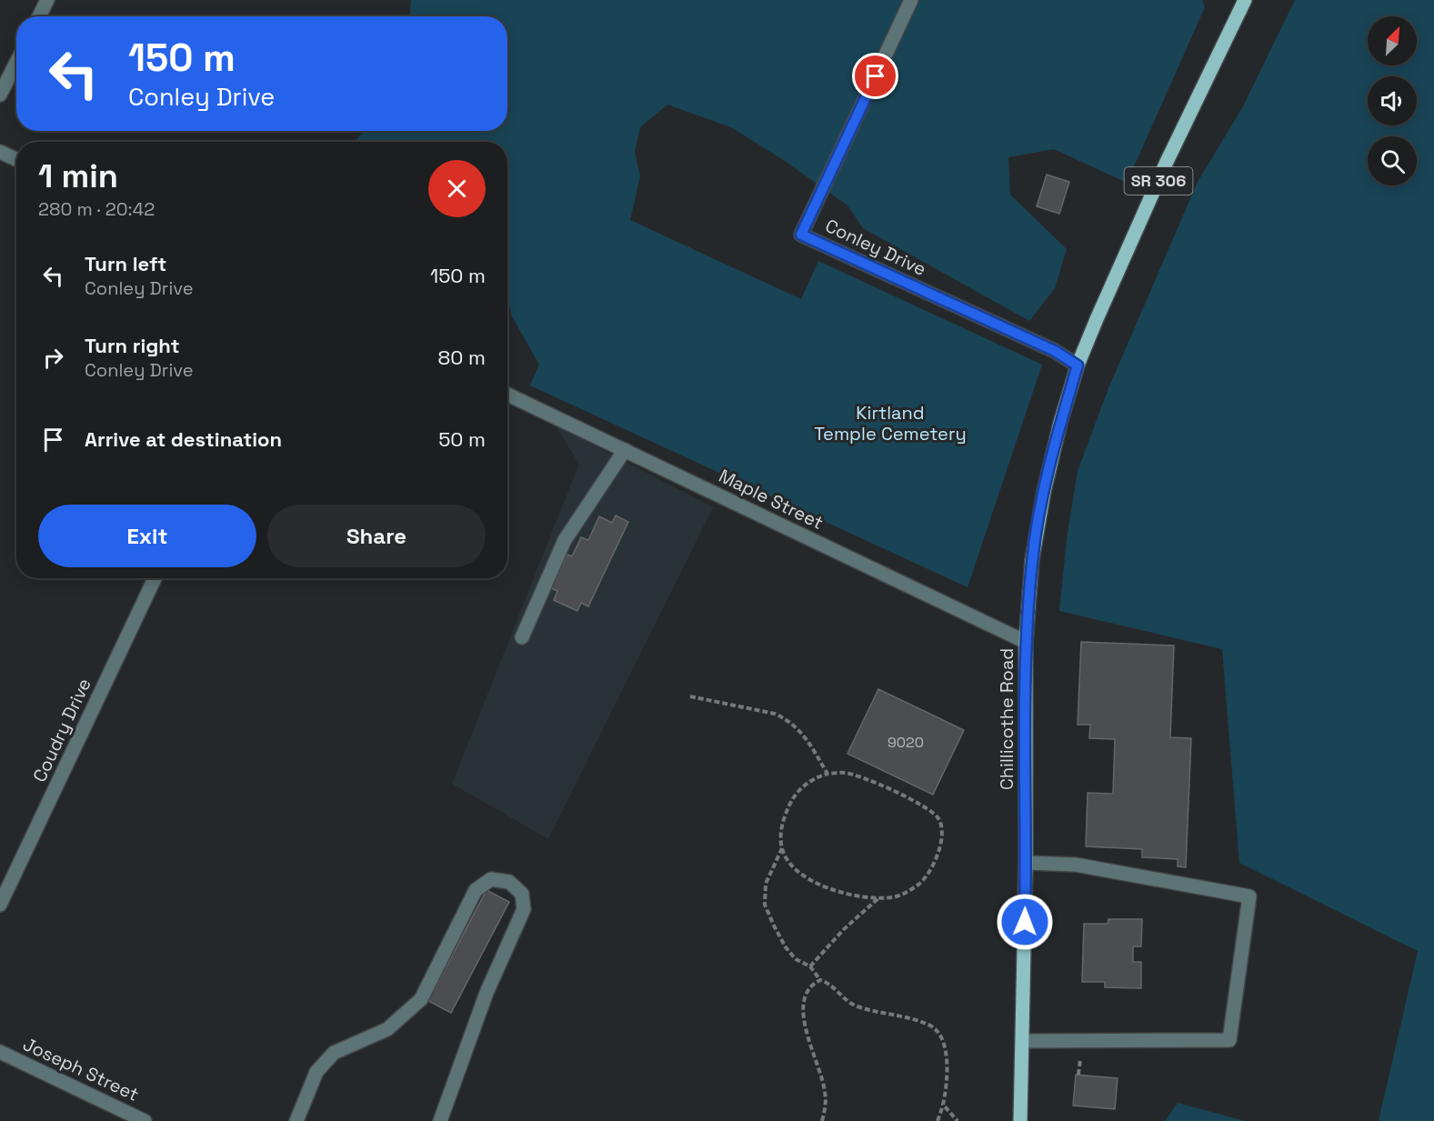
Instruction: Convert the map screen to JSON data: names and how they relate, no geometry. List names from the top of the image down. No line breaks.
{"streets":{"main road":["SR 306","Chillicothe Road"],"street":["Conley Drive","Maple Street","Coudry Drive","Joseph Street"]},"crossings":[["Conley Drive","Chillicothe Road"],["Maple Street","Chillicothe Road"]],"parks":["Kirtland Temple Cemetery"],"house_numbers":["9020"],"north":"top right","page":{"turn":["150 m","Conley Drive"],"heading":["1 min","280 m · 20:42"],"list":[{"name":"Turn left","note":"Conley Drive","value":"150 m"},{"name":"Turn right","note":"Conley Drive","value":"80 m"},{"name":"Arrive at destination","value":"50 m"}],"buttons":["Exit","Share"]}}
